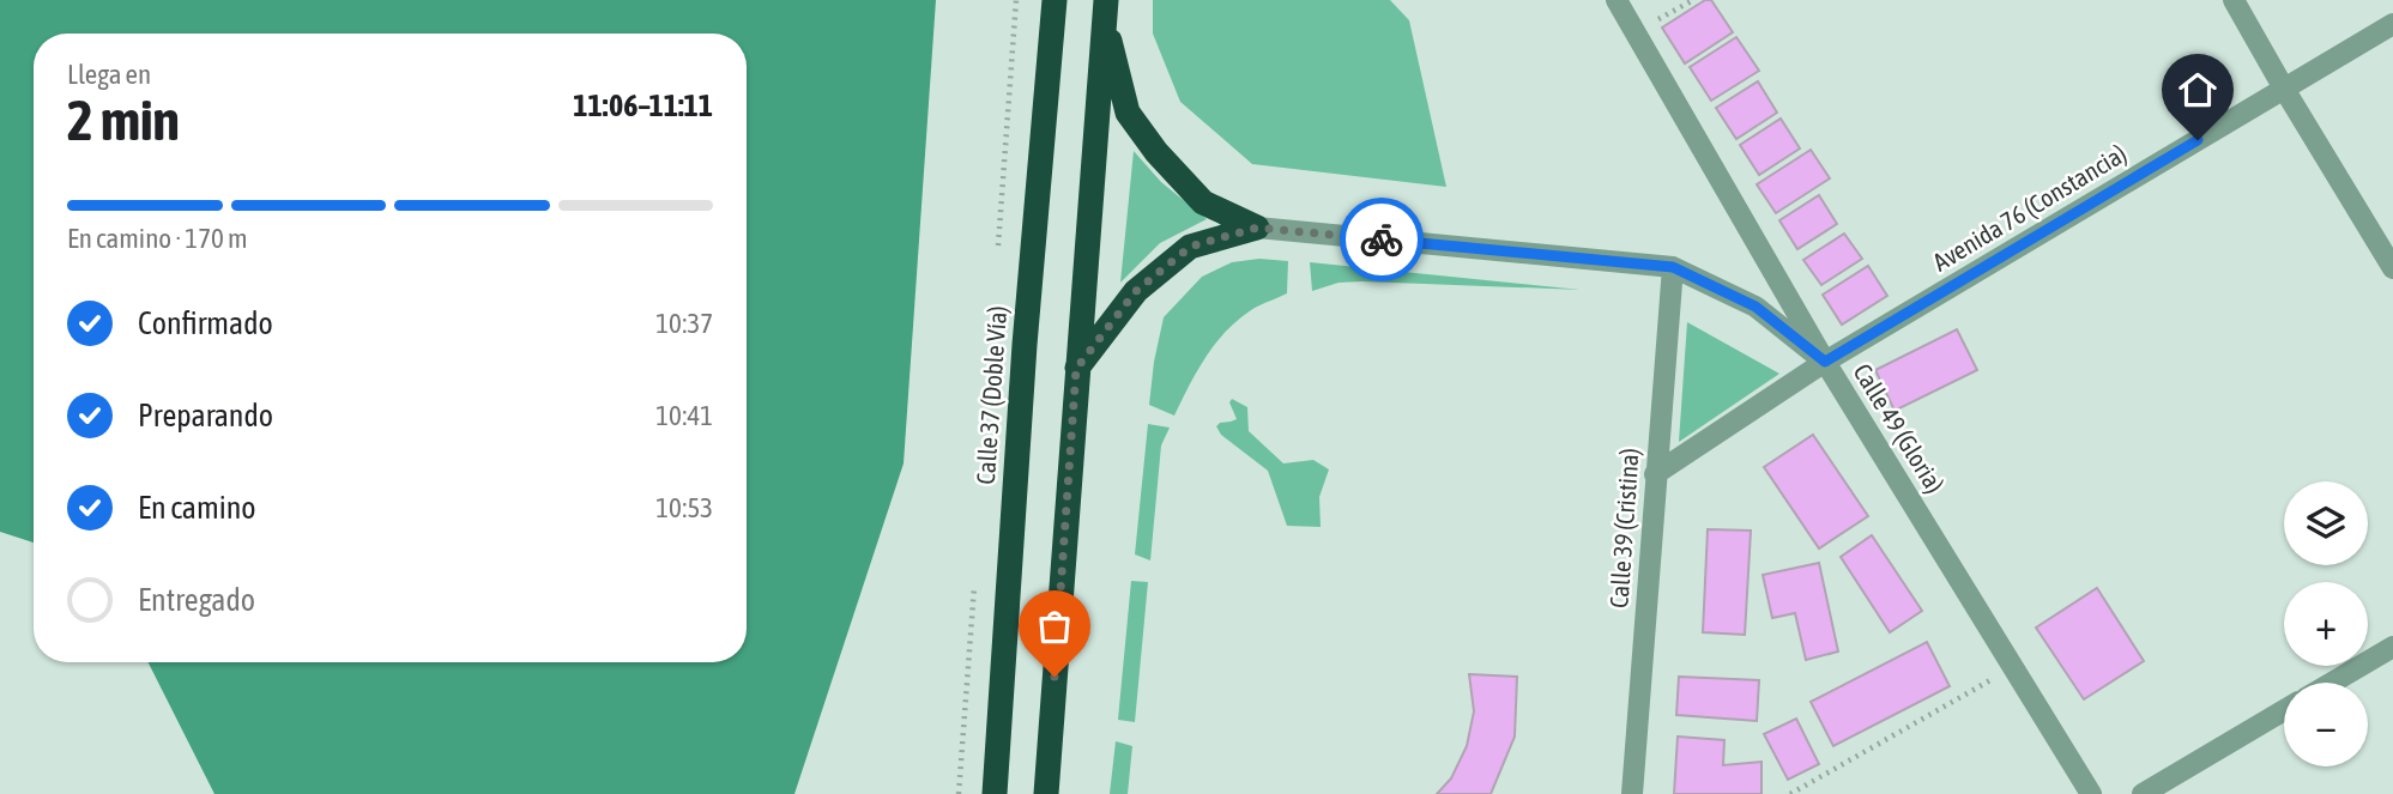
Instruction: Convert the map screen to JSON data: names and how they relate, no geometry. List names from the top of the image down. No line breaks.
{"streets":{"highway":["Calle 37 (Doble Vía)"],"street":["Avenida 76 (Constancia)","Calle 49 (Gloria)","Calle 39 (Cristina)"]},"crossings":[["Avenida 76 (Constancia)","Calle 49 (Gloria)"],["Avenida 76 (Constancia)","Calle 39 (Cristina)"]],"page":{"heading":["2 min","Llega en","11:06–11:11"],"bar":"En camino · 170 m","list":[["Confirmado","10:37"],["Preparando","10:41"],["En camino","10:53"],"Entregado"],"map_buttons":["+","−"]}}
